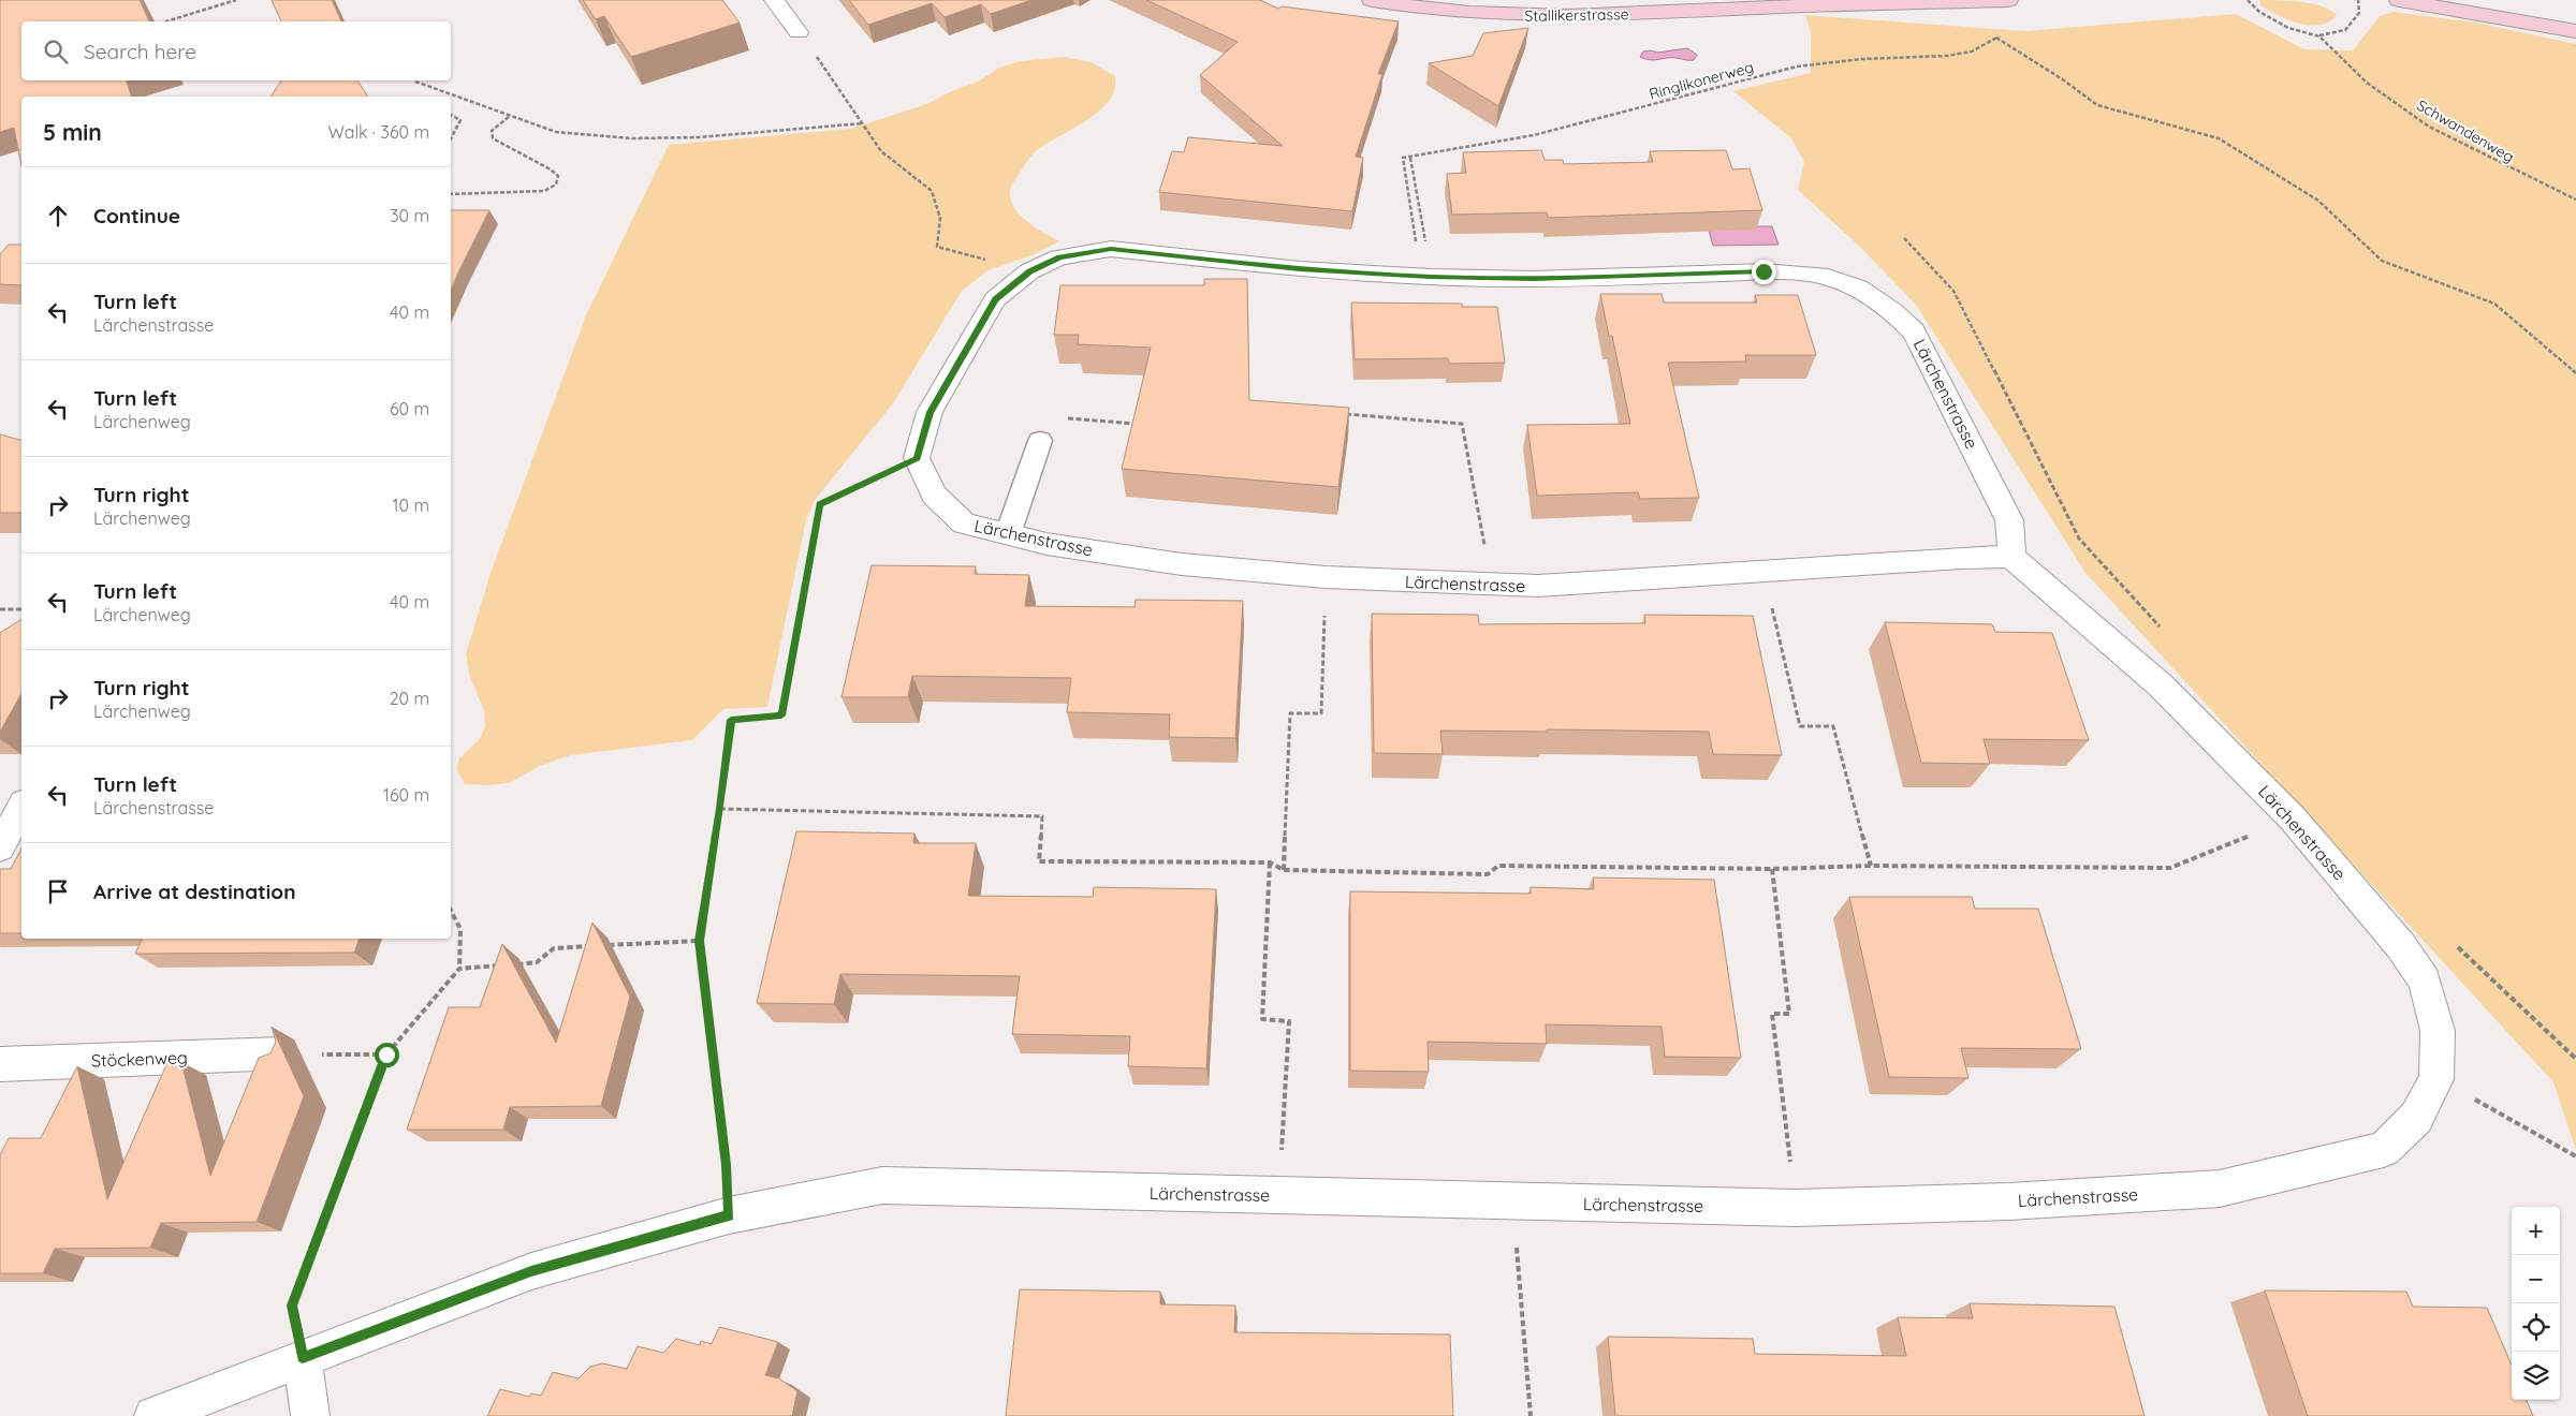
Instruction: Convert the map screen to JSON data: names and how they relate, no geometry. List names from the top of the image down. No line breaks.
{"streets":{"main road":["Stallikerstrasse"],"street":["Lärchenstrasse","Stöckenweg"],"path":["Ringlikonerweg","Schwandenweg"]},"crossings":[["Ringlikonerweg","Lärchenstrasse"]],"page":{"search":"Search here","heading":["5 min","Walk · 360 m"],"list":[["Continue","30 m"],["Turn left","Lärchenstrasse","40 m"],["Turn left","Lärchenweg","60 m"],["Turn right","Lärchenweg","10 m"],["Turn left","Lärchenweg","40 m"],["Turn right","Lärchenweg","20 m"],["Turn left","Lärchenstrasse","160 m"],"Arrive at destination"],"map_buttons":["+","−"]}}
